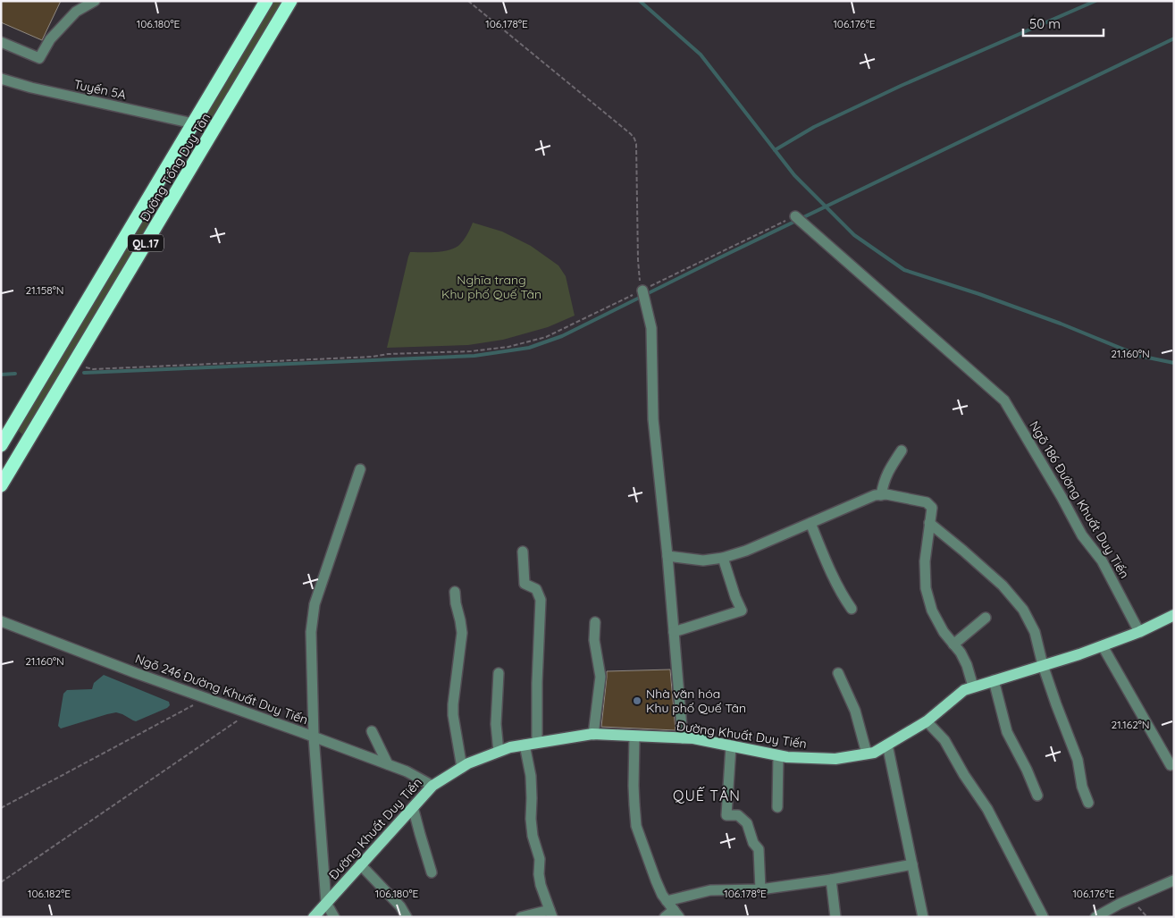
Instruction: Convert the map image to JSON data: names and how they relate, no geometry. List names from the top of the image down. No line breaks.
{"streets":{"highway":["Đường Tống Duy Tân","QL.17"],"main road":["Đường Khuất Duy Tiến"],"street":["Tuyến 5A","Ngõ 186 Đường Khuất Duy Tiến","Ngõ 246 Đường Khuất Duy Tiến"]},"crossings":[["Tuyến 5A","Đường Tống Duy Tân"],["Ngõ 186 Đường Khuất Duy Tiến","Đường Khuất Duy Tiến"],["Ngõ 246 Đường Khuất Duy Tiến","Đường Khuất Duy Tiến"]],"districts":["QUẾ TÂN"],"parks":["Nghĩa trang Khu phố Quế Tân"],"places":["Nhà văn hóa Khu phố Quế Tân"],"scale_bar":"50 m","coordinates":["106.180°E","106.178°E","106.176°E","21.158°N","21.160°N","21.162°N","106.182°E"]}
